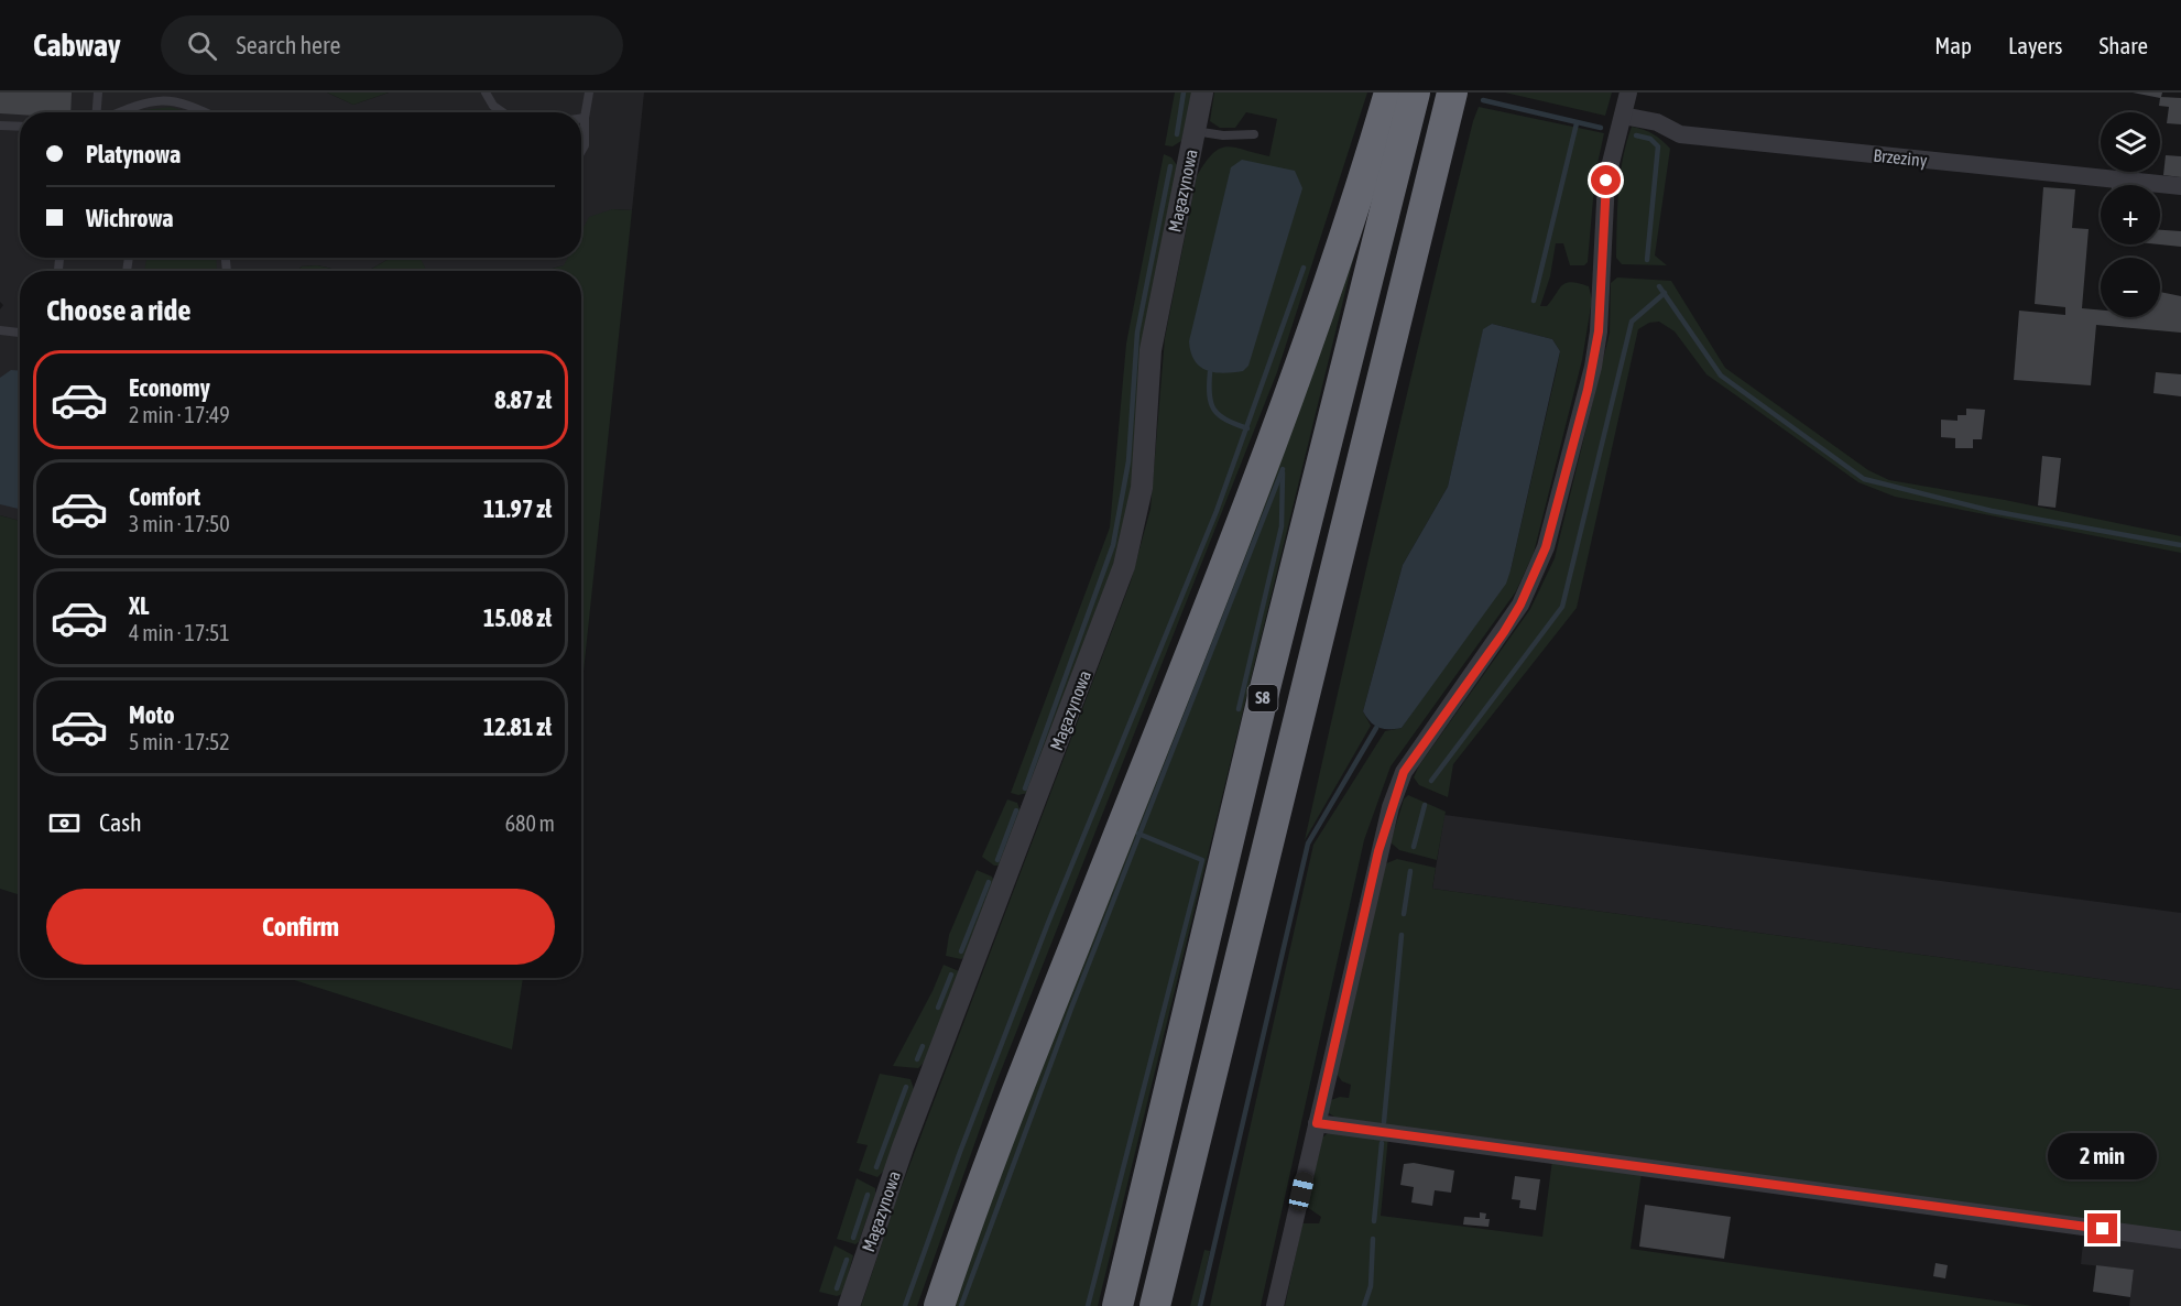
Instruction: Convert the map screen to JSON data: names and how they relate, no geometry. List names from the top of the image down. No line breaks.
{"streets":{"highway":["S8"],"street":["Brzeziny","Magazynowa"]},"page":{"header":"Cabway","search":"Search here","nav":["Map","Layers","Share"],"map_buttons":["+","−"],"banner":["Platynowa","Wichrowa"],"heading":"Choose a ride","list":[{"name":"Economy","note":"2 min · 17:49","value":"8.87 zł"},{"name":"Comfort","note":"3 min · 17:50","value":"11.97 zł"},{"name":"XL","note":"4 min · 17:51","value":"15.08 zł"},{"name":"Moto","note":"5 min · 17:52","value":"12.81 zł"}],"pay":["Cash","680 m"],"buttons":"Confirm","bubble":"2 min"}}
